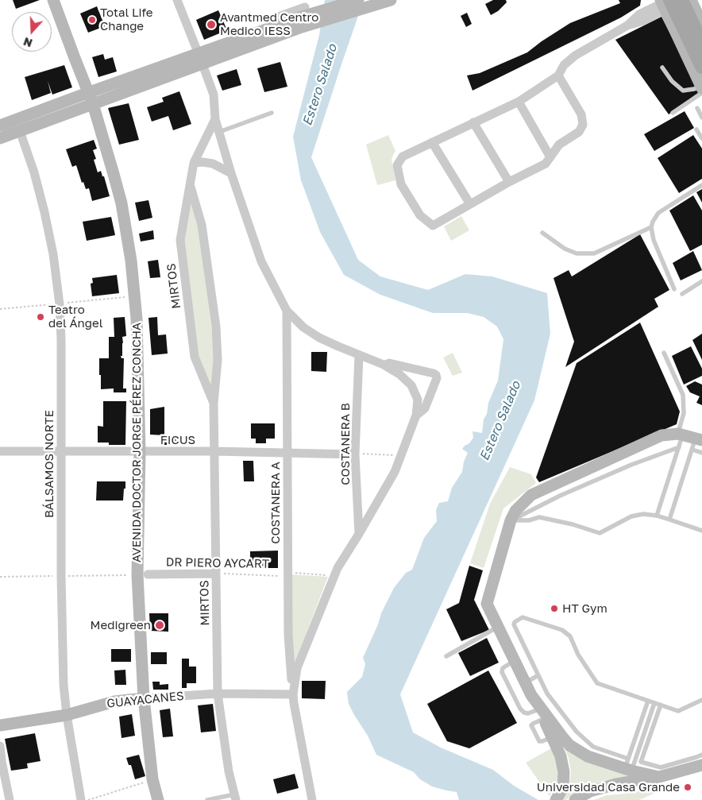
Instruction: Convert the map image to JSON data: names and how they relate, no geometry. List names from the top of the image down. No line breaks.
{"streets":{"street":["MIRTOS","FICUS","AVENIDA DOCTOR JORGE PÉREZ CONCHA","COSTANERA B","BÁLSAMOS NORTE","COSTANERA A","DR PIERO AYCART","GUAYACANES"]},"crossings":[["MIRTOS","FICUS"],["MIRTOS","DR PIERO AYCART"],["MIRTOS","GUAYACANES"],["FICUS","AVENIDA DOCTOR JORGE PÉREZ CONCHA"],["FICUS","COSTANERA B"],["FICUS","BÁLSAMOS NORTE"],["FICUS","COSTANERA A"],["AVENIDA DOCTOR JORGE PÉREZ CONCHA","DR PIERO AYCART"],["AVENIDA DOCTOR JORGE PÉREZ CONCHA","GUAYACANES"],["BÁLSAMOS NORTE","GUAYACANES"],["COSTANERA A","DR PIERO AYCART"],["COSTANERA A","GUAYACANES"]],"water":["Estero Salado"],"places":["Total Life Change","Avantmed Centro Medico IESS","Teatro del Ángel","HT Gym","Medigreen","Universidad Casa Grande"],"north":"bottom"}
